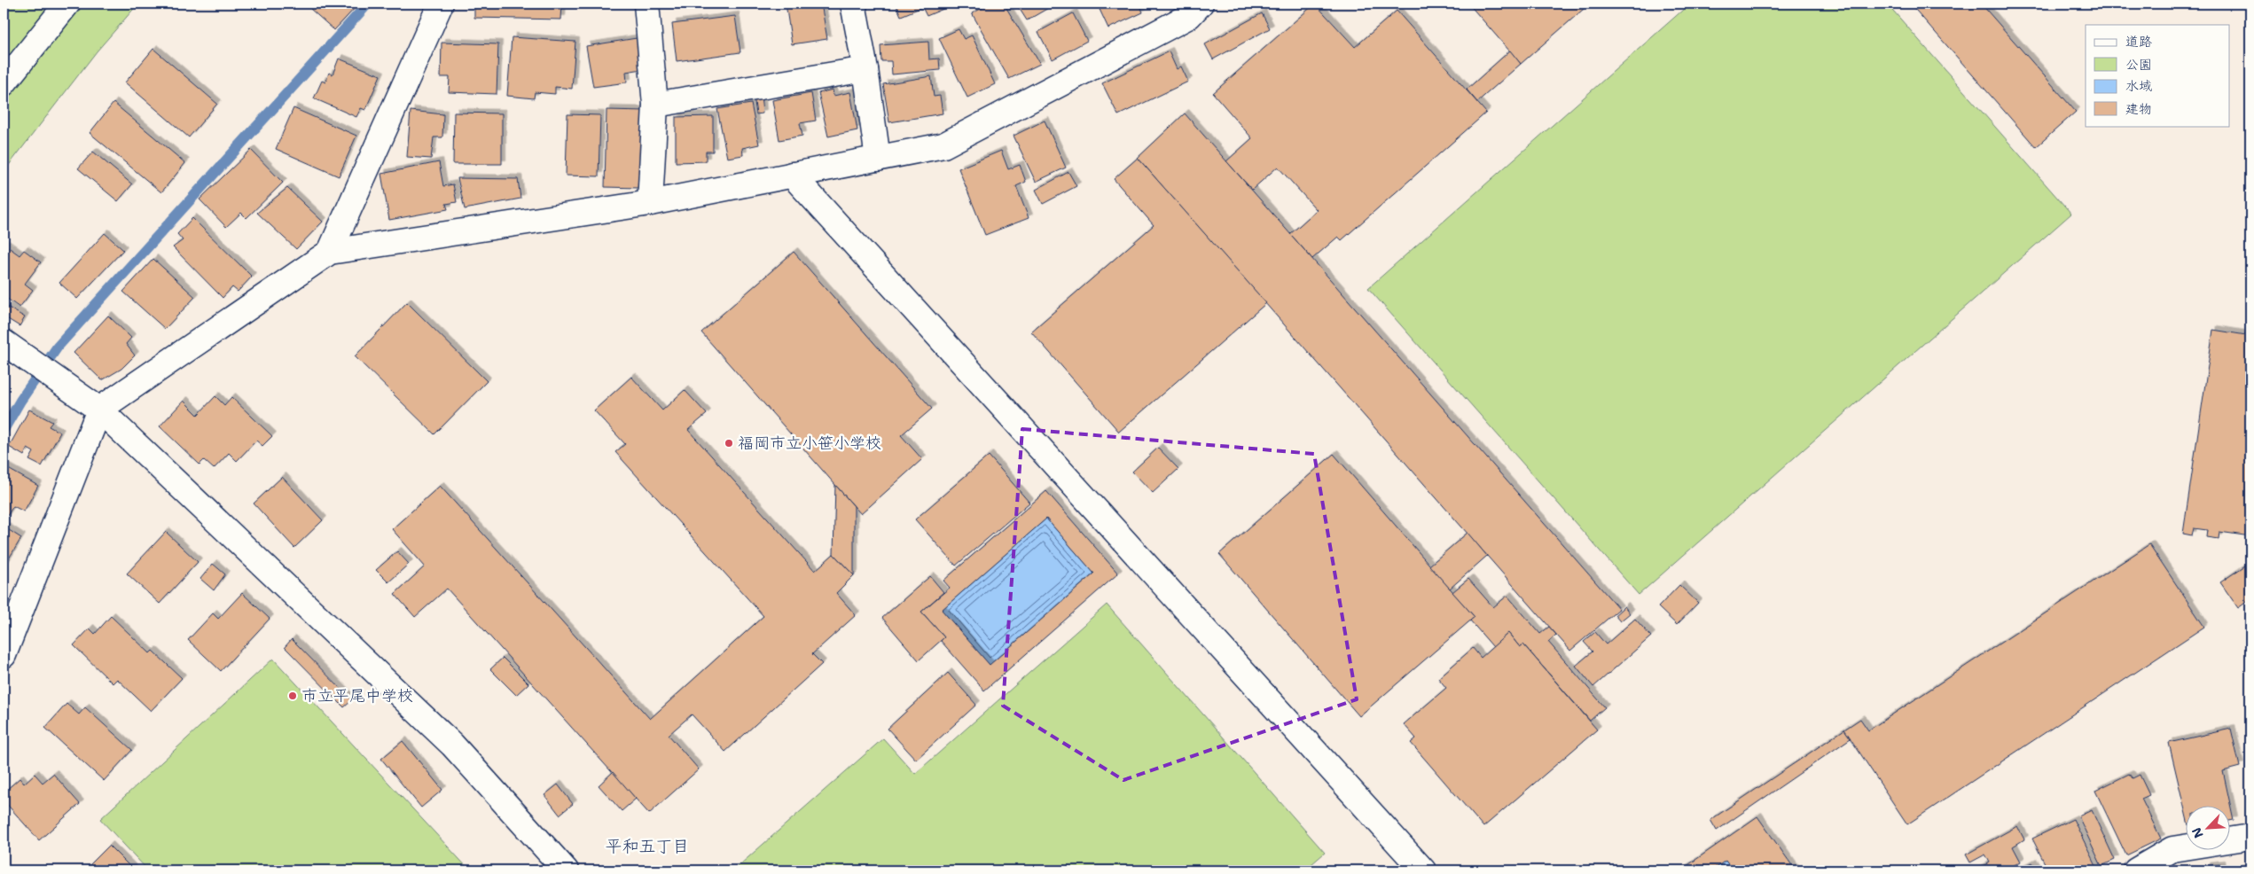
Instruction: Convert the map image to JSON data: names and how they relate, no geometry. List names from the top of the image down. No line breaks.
{"districts":["平和五丁目"],"places":["福岡市立小笹小学校","市立平尾中学校"],"legend":["道路","公園","水域","建物"],"north":"bottom left"}
